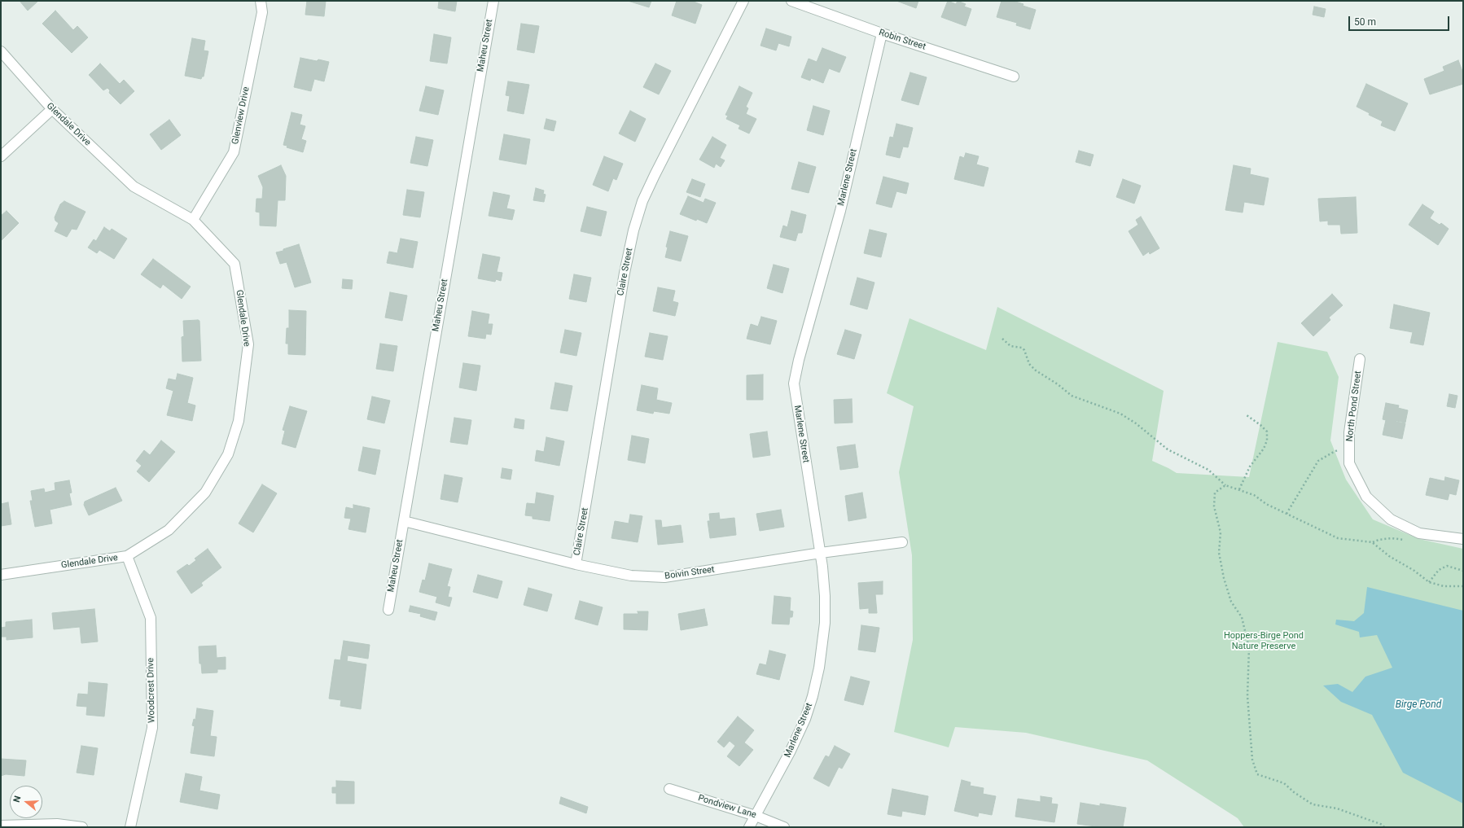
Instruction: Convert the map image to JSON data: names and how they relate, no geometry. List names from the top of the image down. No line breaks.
{"streets":{"street":["Robin Street","Maheu Street","Glenview Drive","Glendale Drive","Marlene Street","Claire Street","North Pond Street","Boivin Street","Woodcrest Drive","Pondview Lane"]},"crossings":[["Robin Street","Marlene Street"],["Maheu Street","Boivin Street"],["Glenview Drive","Glendale Drive"],["Glendale Drive","Woodcrest Drive"],["Marlene Street","Boivin Street"],["Marlene Street","Pondview Lane"],["Claire Street","Boivin Street"]],"water":["Birge Pond"],"parks":["Hoppers-Birge Pond Nature Preserve"],"scale_bar":"50 m","north":"left"}
